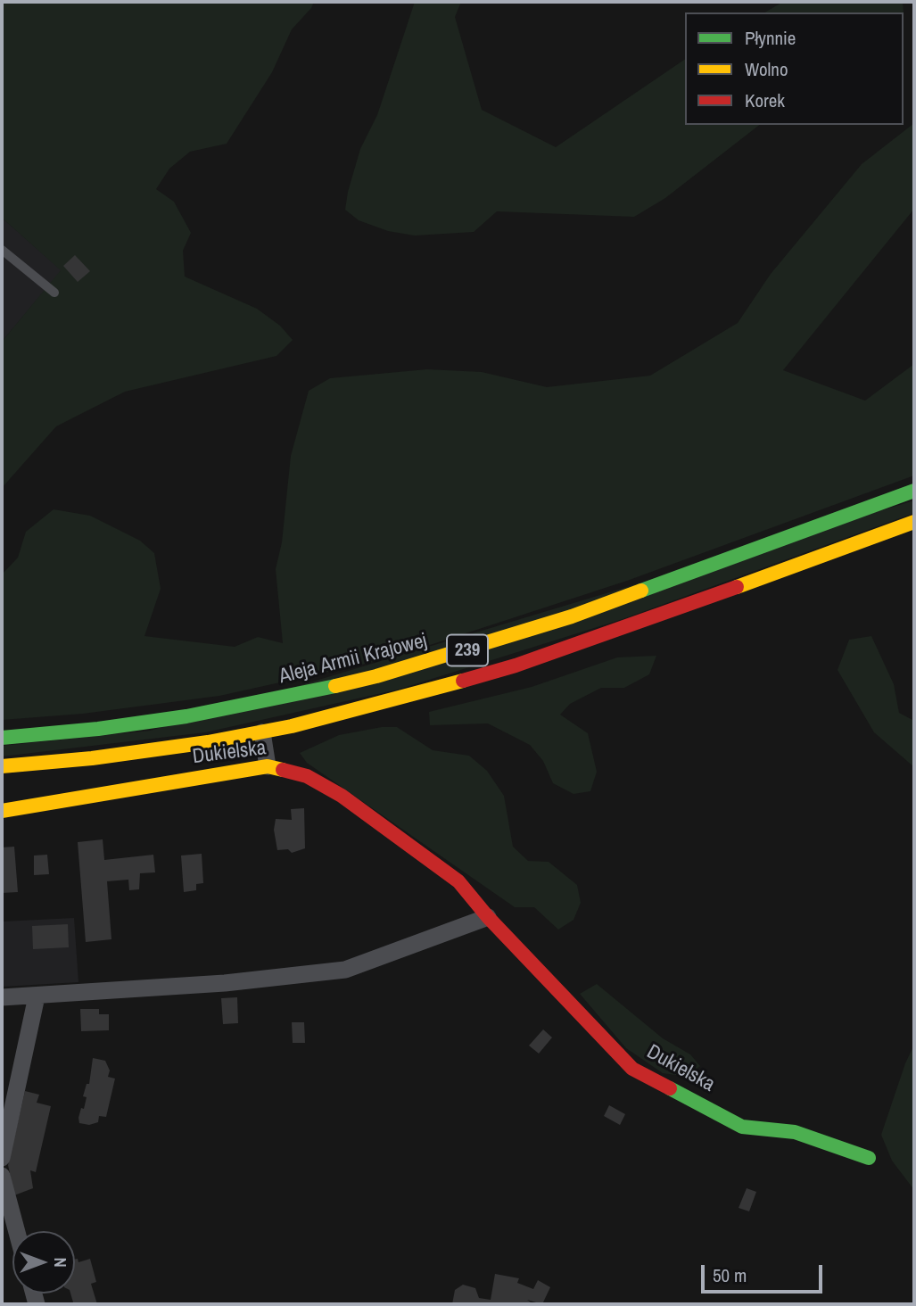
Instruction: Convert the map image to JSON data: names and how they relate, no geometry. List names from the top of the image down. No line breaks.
{"streets":{"main road":["239","Aleja Armii Krajowej","Dukielska"]},"legend":["Płynnie","Wolno","Korek"],"scale_bar":"50 m","north":"right"}
